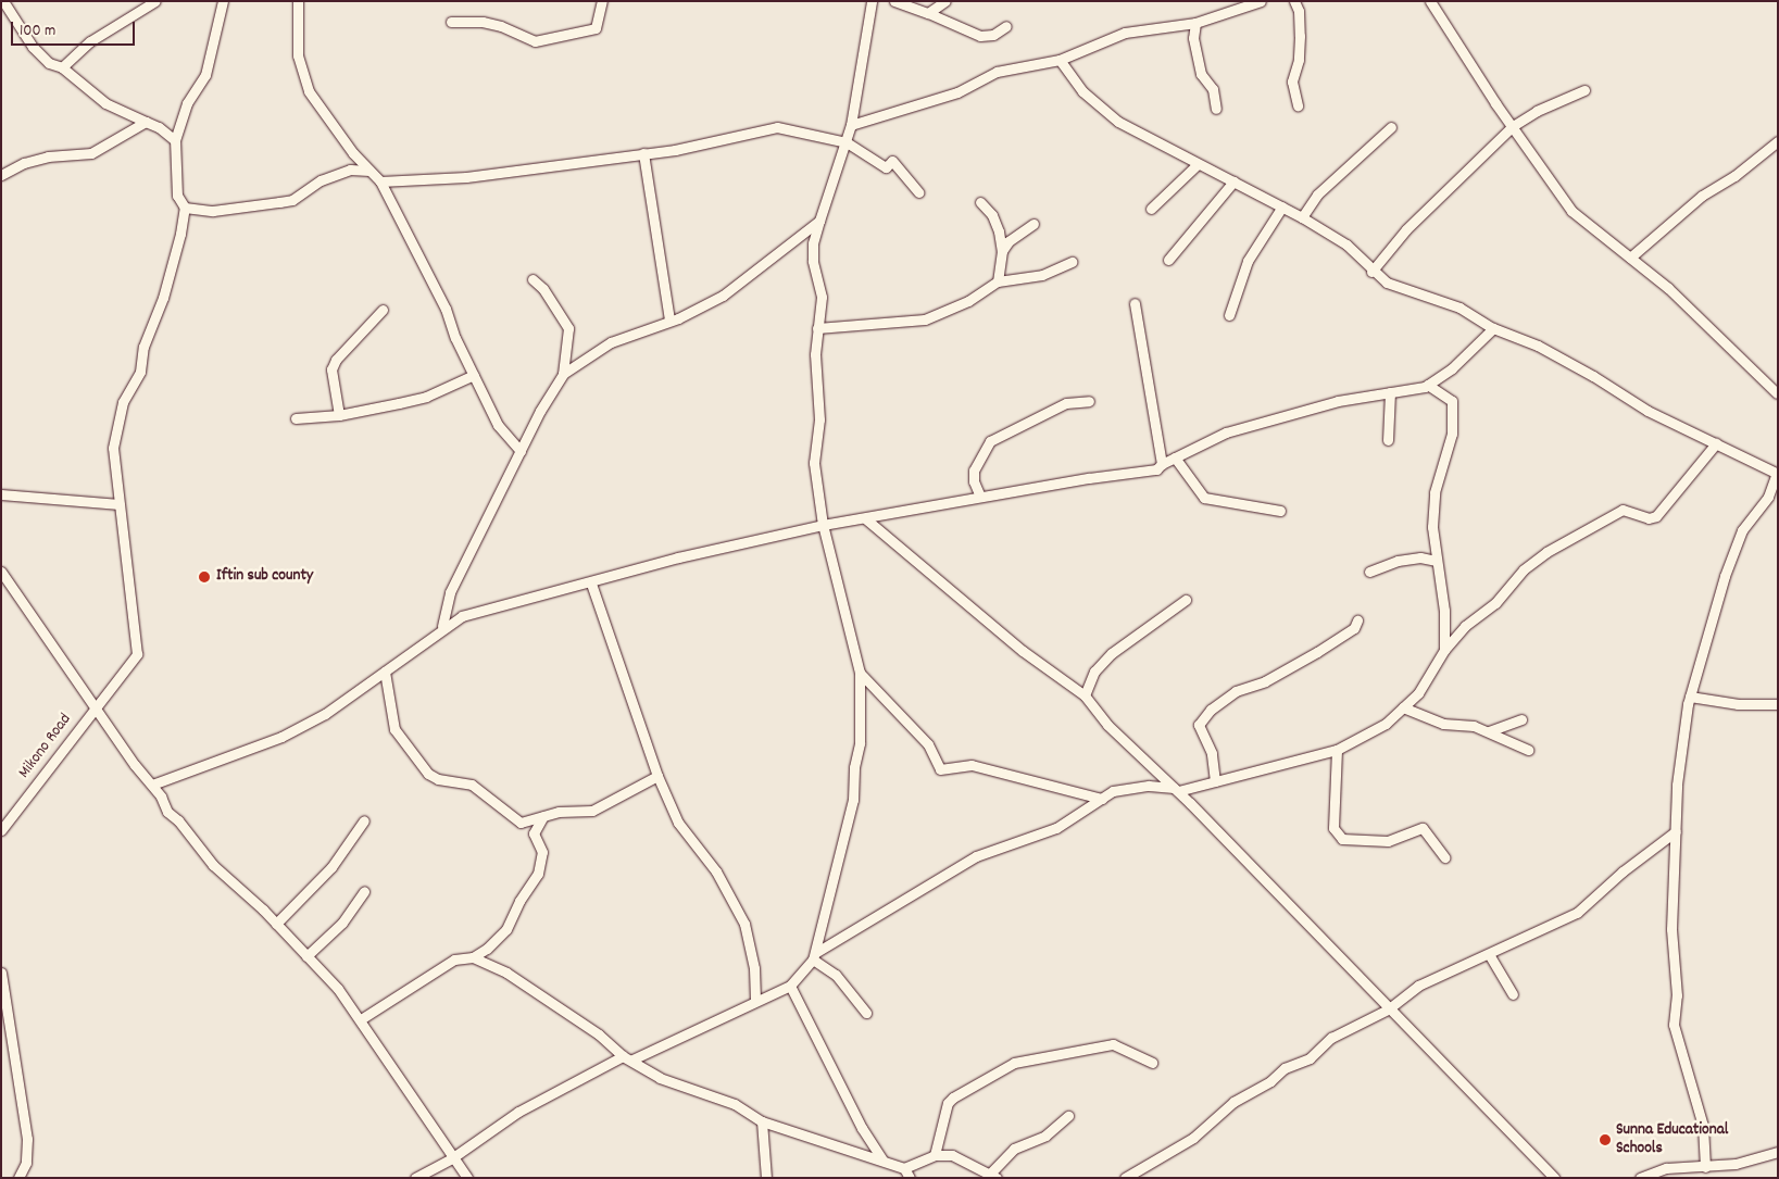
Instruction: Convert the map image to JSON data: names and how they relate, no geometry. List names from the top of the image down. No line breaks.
{"streets":{"street":["Mikono Road"]},"places":["Iftin sub county","Sunna Educational Schools"],"scale_bar":"100 m"}
